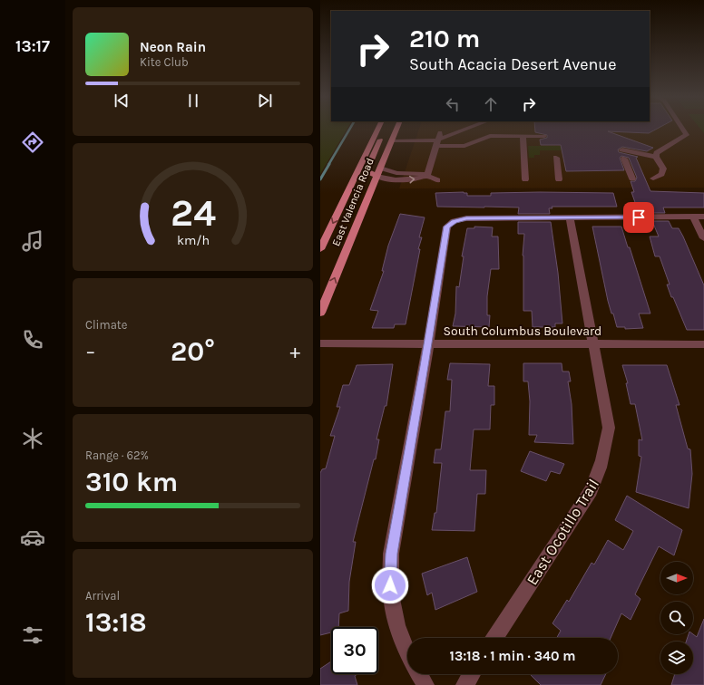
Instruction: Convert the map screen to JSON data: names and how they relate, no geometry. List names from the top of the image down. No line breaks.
{"streets":{"main road":["East Valencia Road"],"street":["South Columbus Boulevard","East Ocotillo Trail"]},"crossings":[["South Columbus Boulevard","East Ocotillo Trail"]],"north":"right","page":{"tabs":"13:17","turn":["210 m","South Acacia Desert Avenue"],"song":["Neon Rain","Kite Club"],"tile":["Climate",["Range · 62%","310 km"],["Arrival","13:18"]],"heat":["−","20°","+"],"limit":"30","trip":"13:18 · 1 min · 340 m","gauge":["24","km/h"]}}
